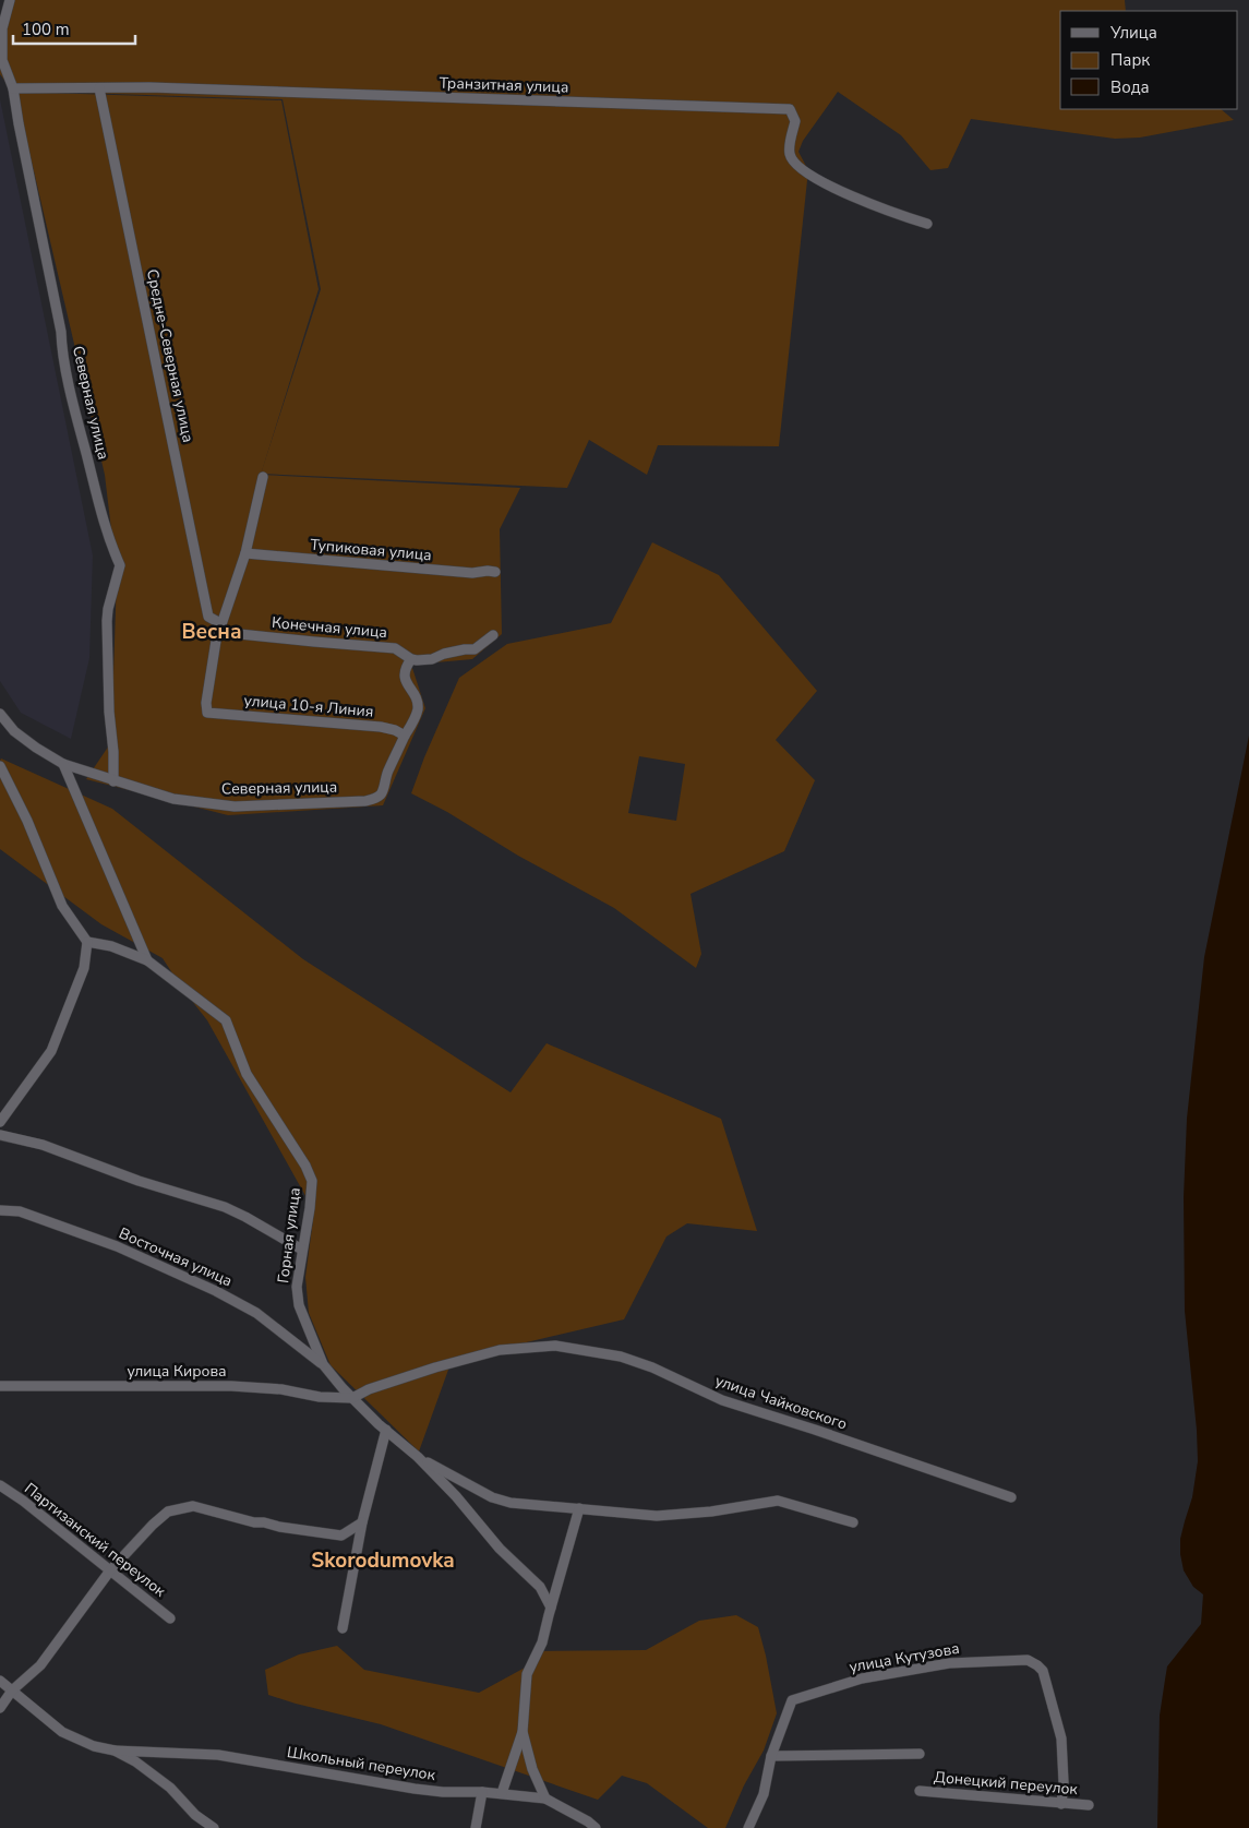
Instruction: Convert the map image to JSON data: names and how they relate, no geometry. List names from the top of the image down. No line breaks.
{"streets":{"street":["Транзитная улица","Средне-Северная улица","Северная улица","Тупиковая улица","Конечная улица","улица 10-я Линия","Горная улица","Восточная улица","улица Кирова","улица Чайковского","Партизанский переулок","улица Кутузова","Школьный переулок","Донецкий переулок"]},"crossings":[["Транзитная улица","Средне-Северная улица"],["Транзитная улица","Северная улица"],["Средне-Северная улица","Конечная улица"],["Средне-Северная улица","улица 10-я Линия"],["Северная улица","улица 10-я Линия"],["Конечная улица","улица 10-я Линия"],["Горная улица","Восточная улица"],["Горная улица","улица Кирова"],["Горная улица","улица Чайковского"],["улица Кирова","улица Чайковского"],["улица Кутузова","Донецкий переулок"]],"districts":["Весна","Skorodumovka"],"legend":["Улица","Парк","Вода"],"scale_bar":"100 m"}
